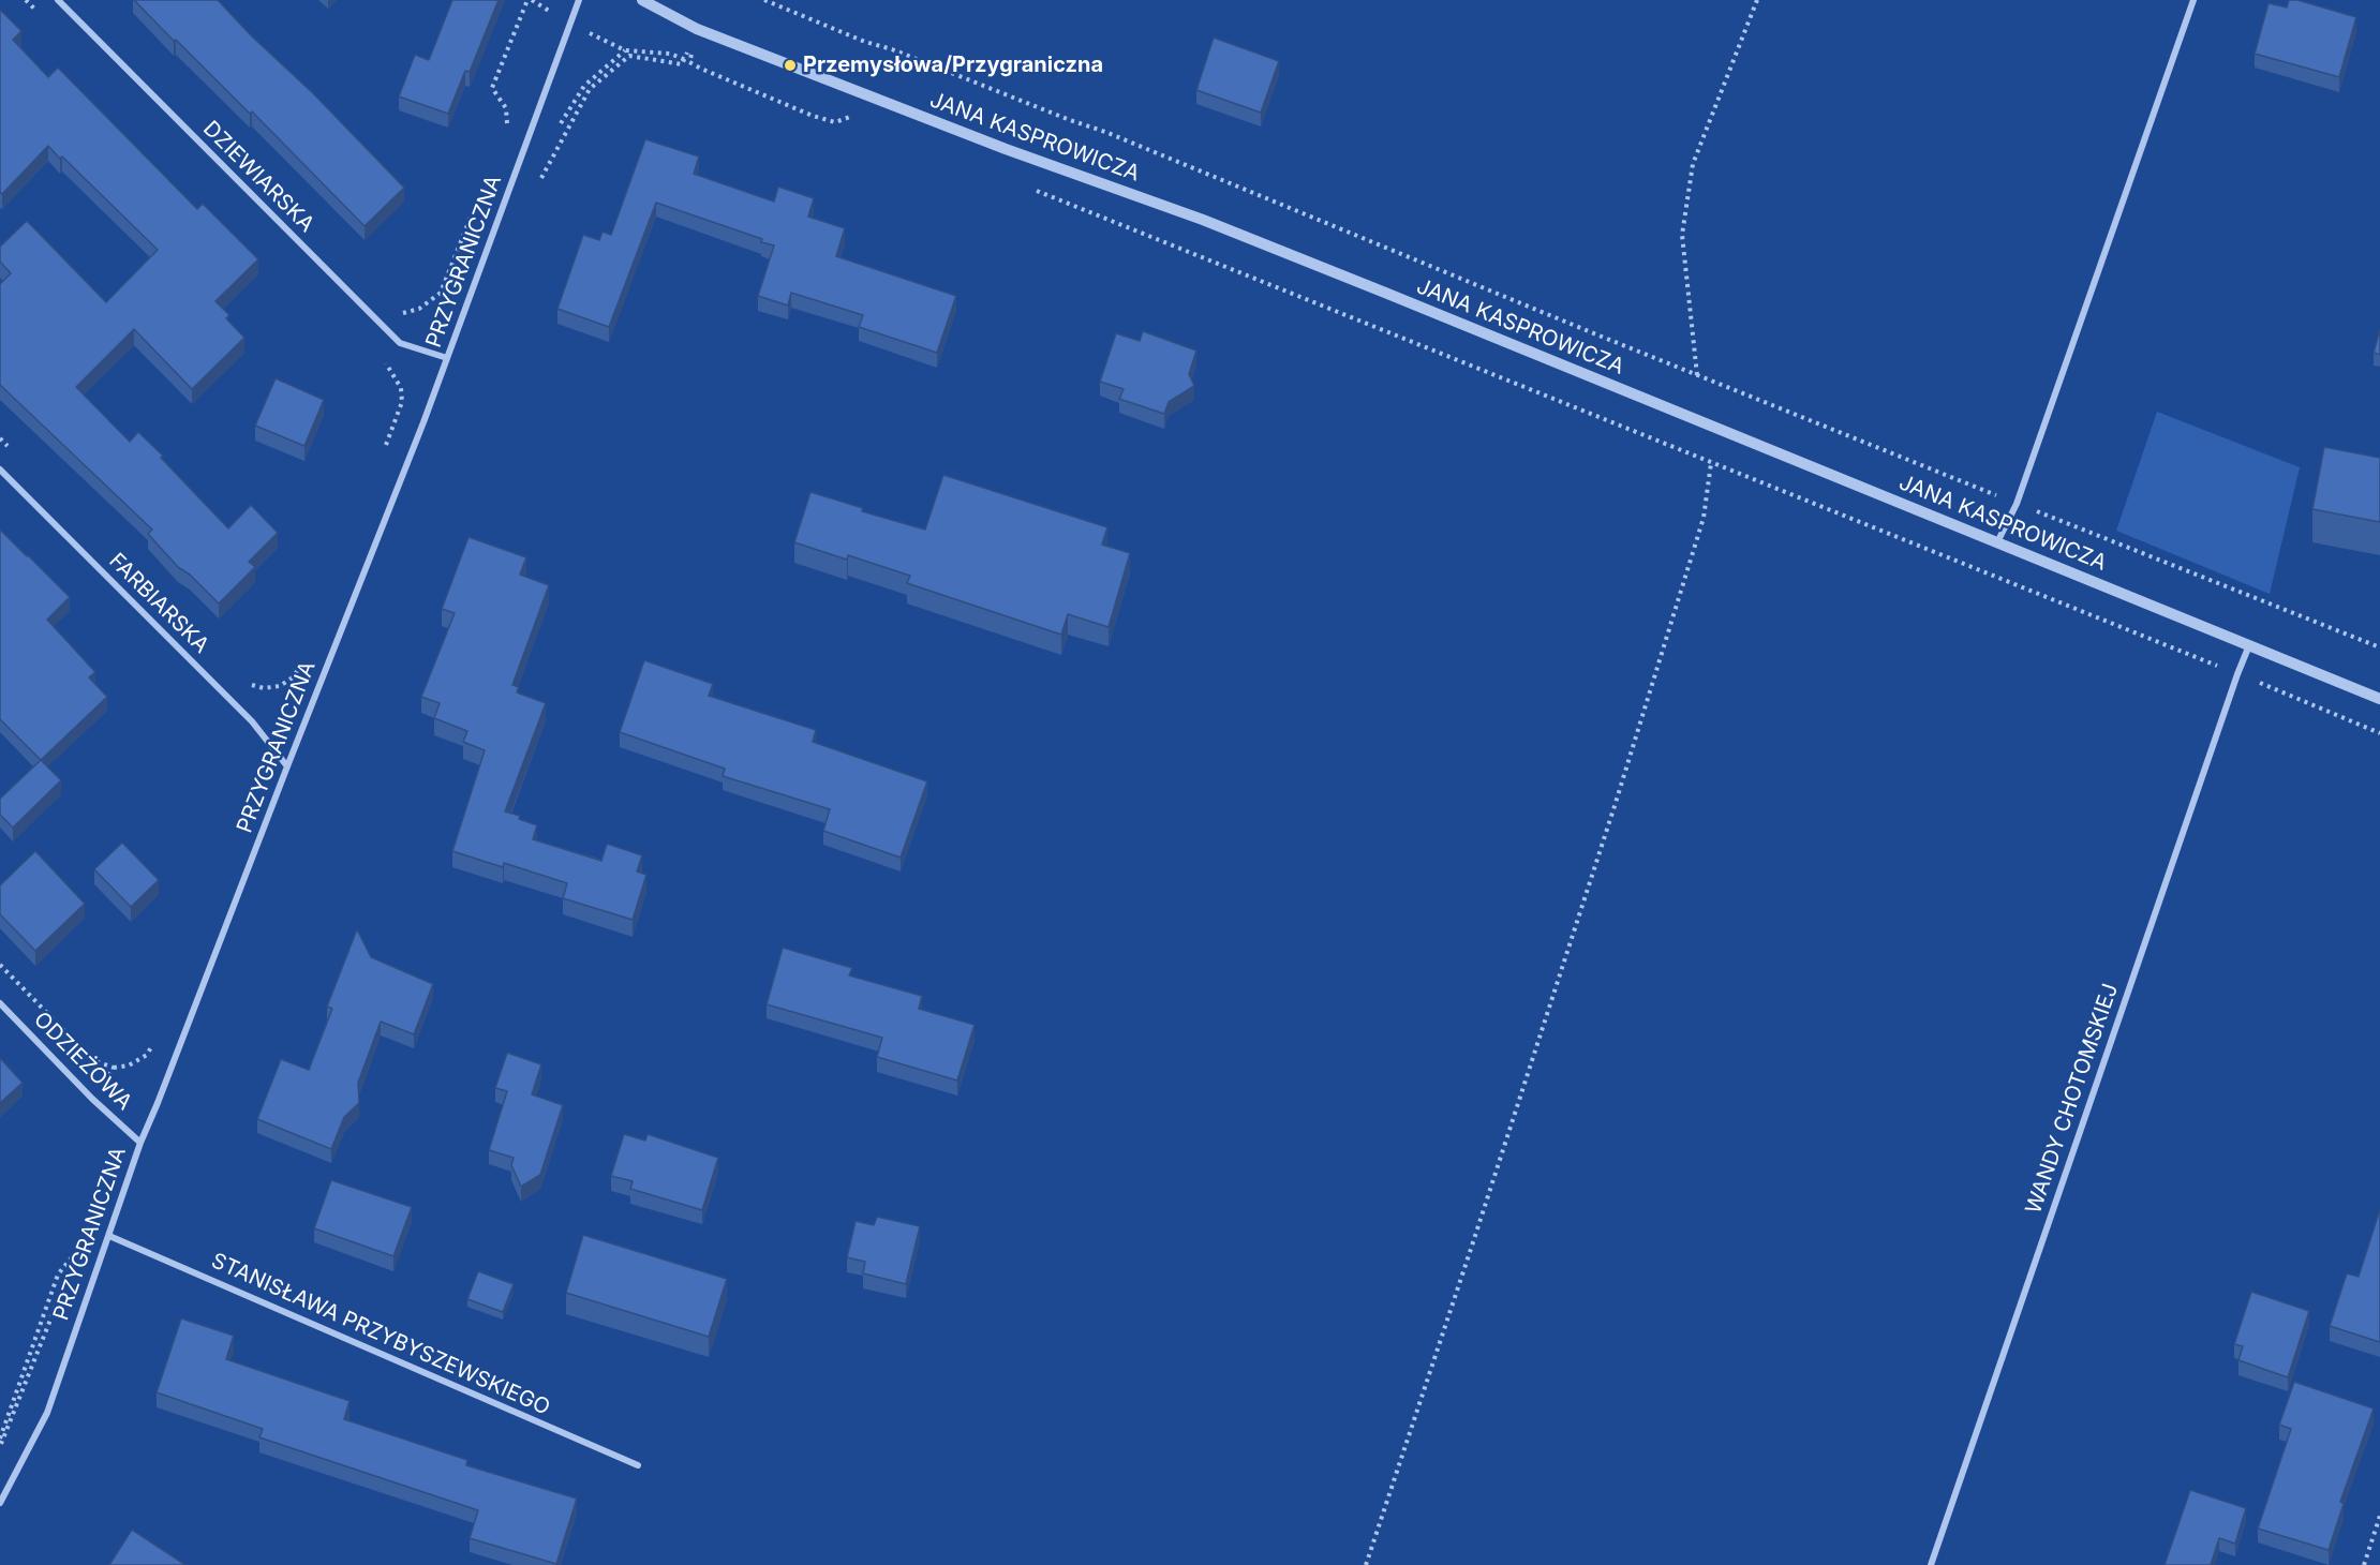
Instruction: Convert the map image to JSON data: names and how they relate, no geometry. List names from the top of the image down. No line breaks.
{"streets":{"street":["JANA KASPROWICZA","DZIEWIARSKA","PRZYGRANICZNA","FARBIARSKA","ODZIEŻOWA","WANDY CHOTOMSKIEJ","STANISŁAWA PRZYBYSZEWSKIEGO"]},"crossings":[["JANA KASPROWICZA","WANDY CHOTOMSKIEJ"],["DZIEWIARSKA","PRZYGRANICZNA"],["PRZYGRANICZNA","FARBIARSKA"],["PRZYGRANICZNA","ODZIEŻOWA"],["PRZYGRANICZNA","STANISŁAWA PRZYBYSZEWSKIEGO"]],"places":["Przemysłowa/Przygraniczna"]}
